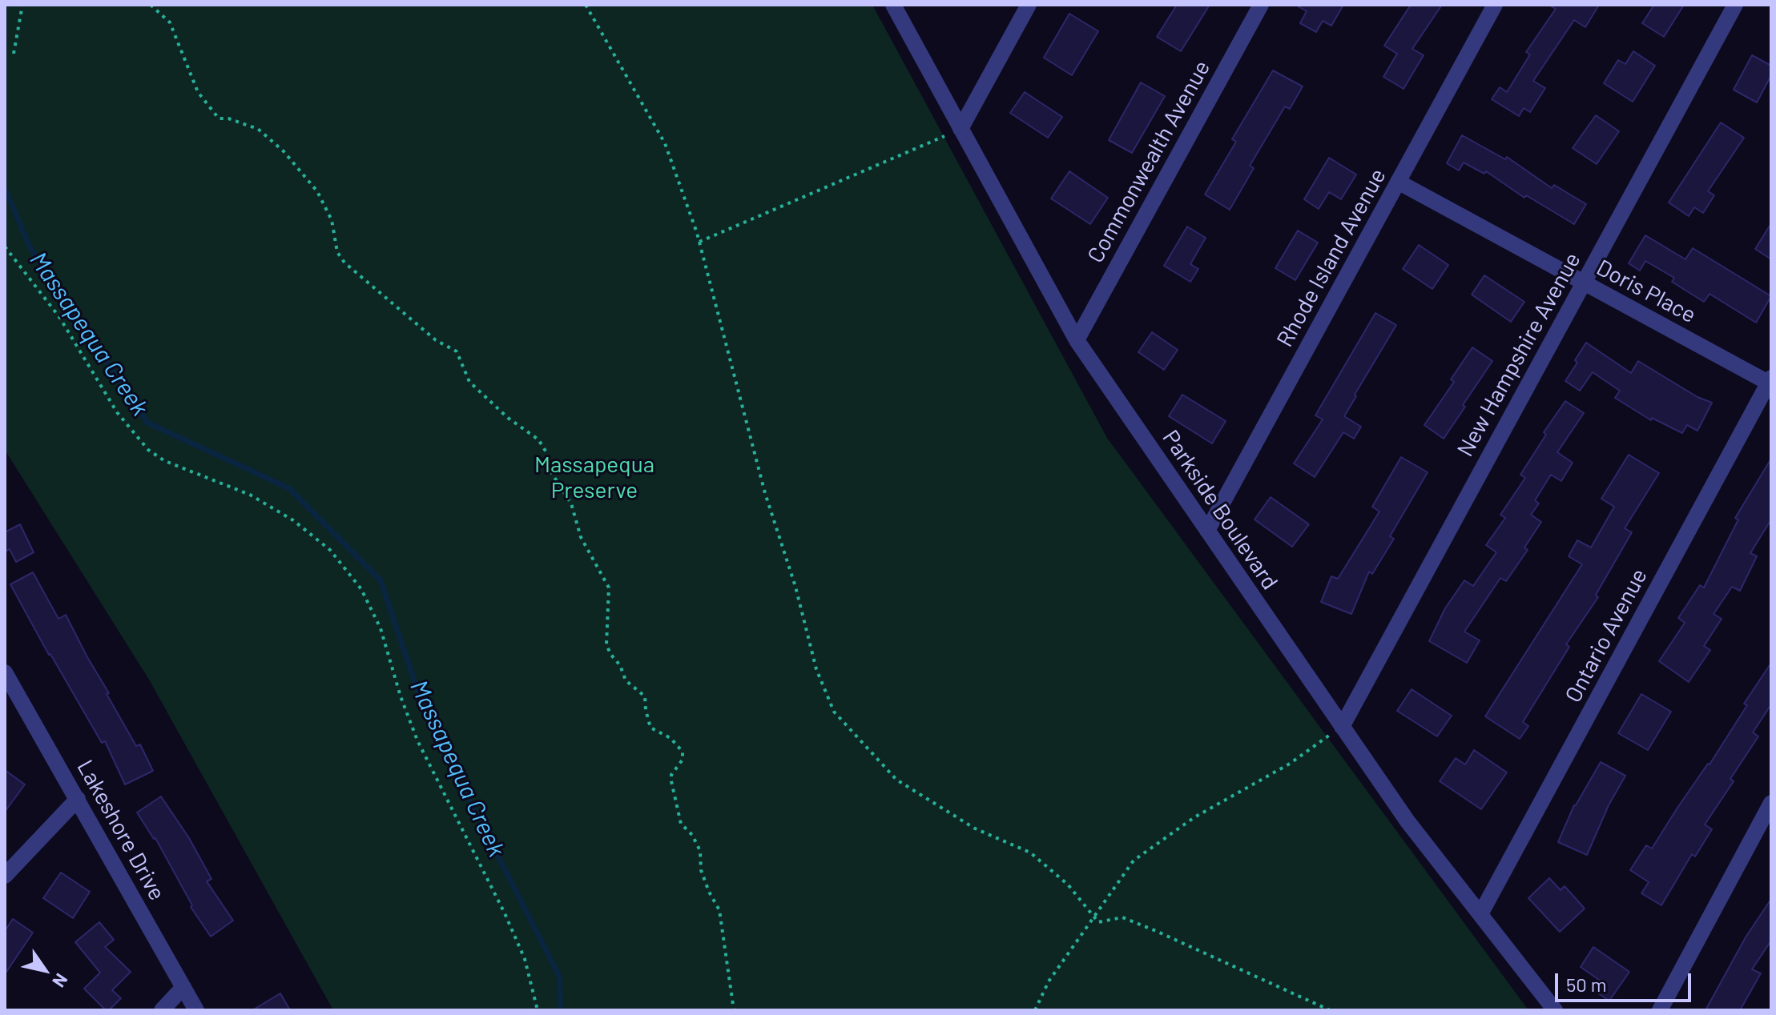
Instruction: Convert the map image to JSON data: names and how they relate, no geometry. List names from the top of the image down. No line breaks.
{"streets":{"street":["Commonwealth Avenue","Rhode Island Avenue","Doris Place","New Hampshire Avenue","Parkside Boulevard","Ontario Avenue","Lakeshore Drive"]},"crossings":[["Commonwealth Avenue","Parkside Boulevard"],["Rhode Island Avenue","Doris Place"],["Rhode Island Avenue","Parkside Boulevard"],["Doris Place","New Hampshire Avenue"],["Doris Place","Ontario Avenue"],["New Hampshire Avenue","Parkside Boulevard"],["Parkside Boulevard","Ontario Avenue"]],"water":["Massapequa Creek"],"parks":["Massapequa Preserve"],"scale_bar":"50 m","north":"bottom right"}
